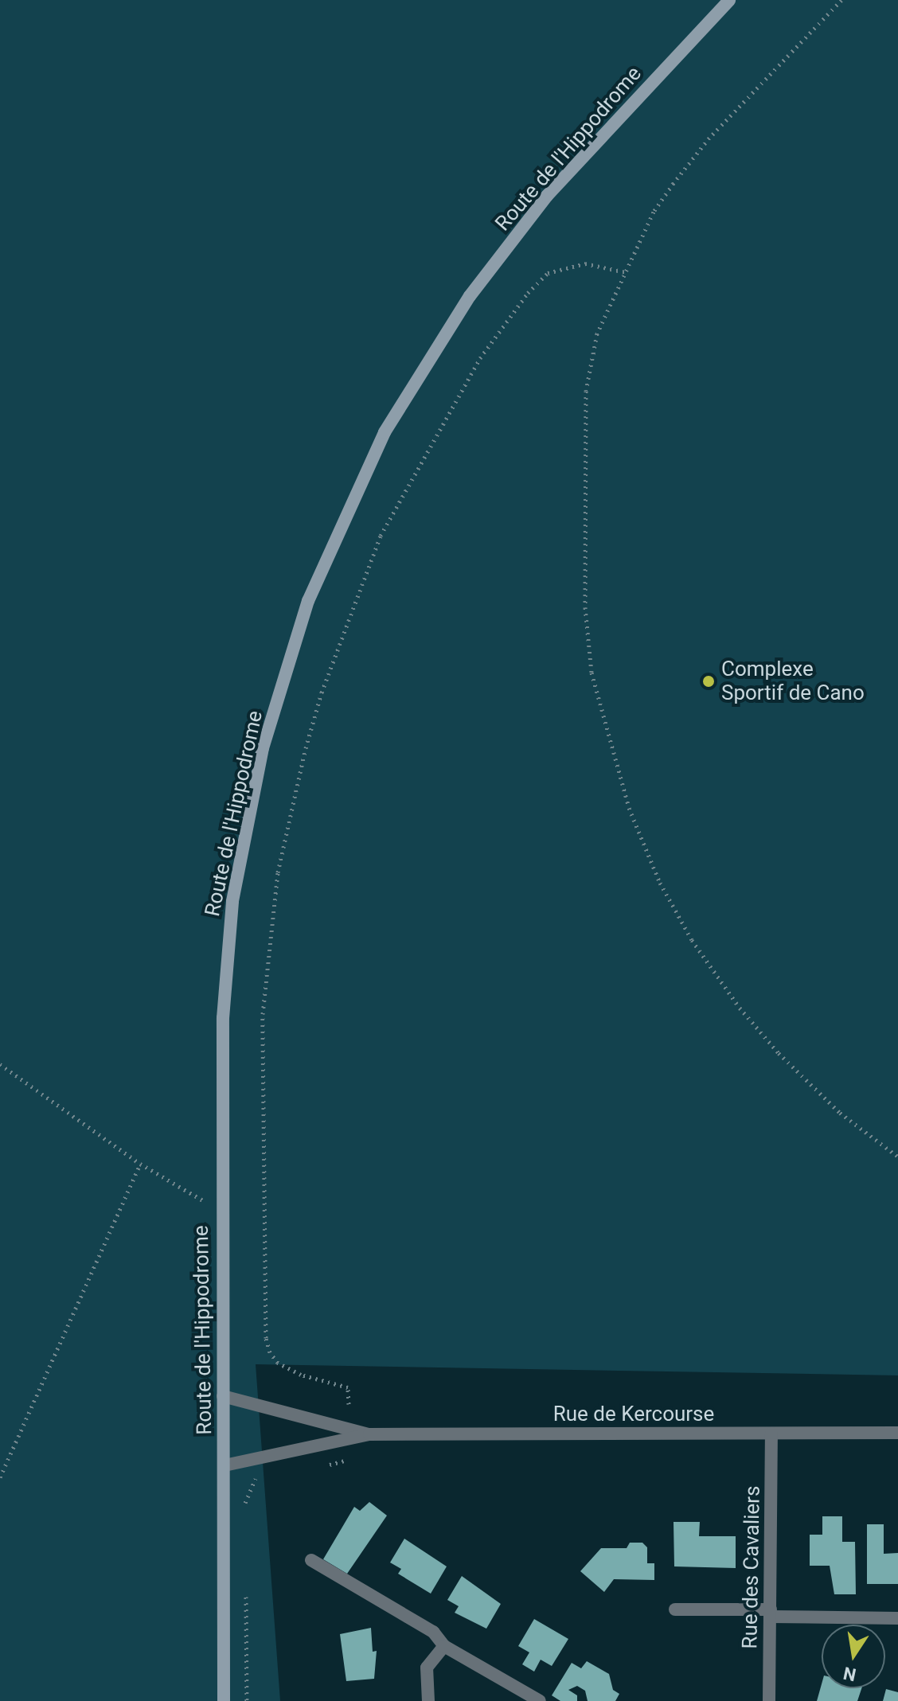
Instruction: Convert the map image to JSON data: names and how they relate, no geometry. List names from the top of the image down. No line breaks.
{"streets":{"main road":["Route de l'Hippodrome"],"street":["Rue de Kercourse","Rue des Cavaliers"]},"crossings":[["Route de l'Hippodrome","Rue de Kercourse"],["Rue de Kercourse","Rue des Cavaliers"]],"places":["Complexe Sportif de Cano"],"north":"bottom"}
